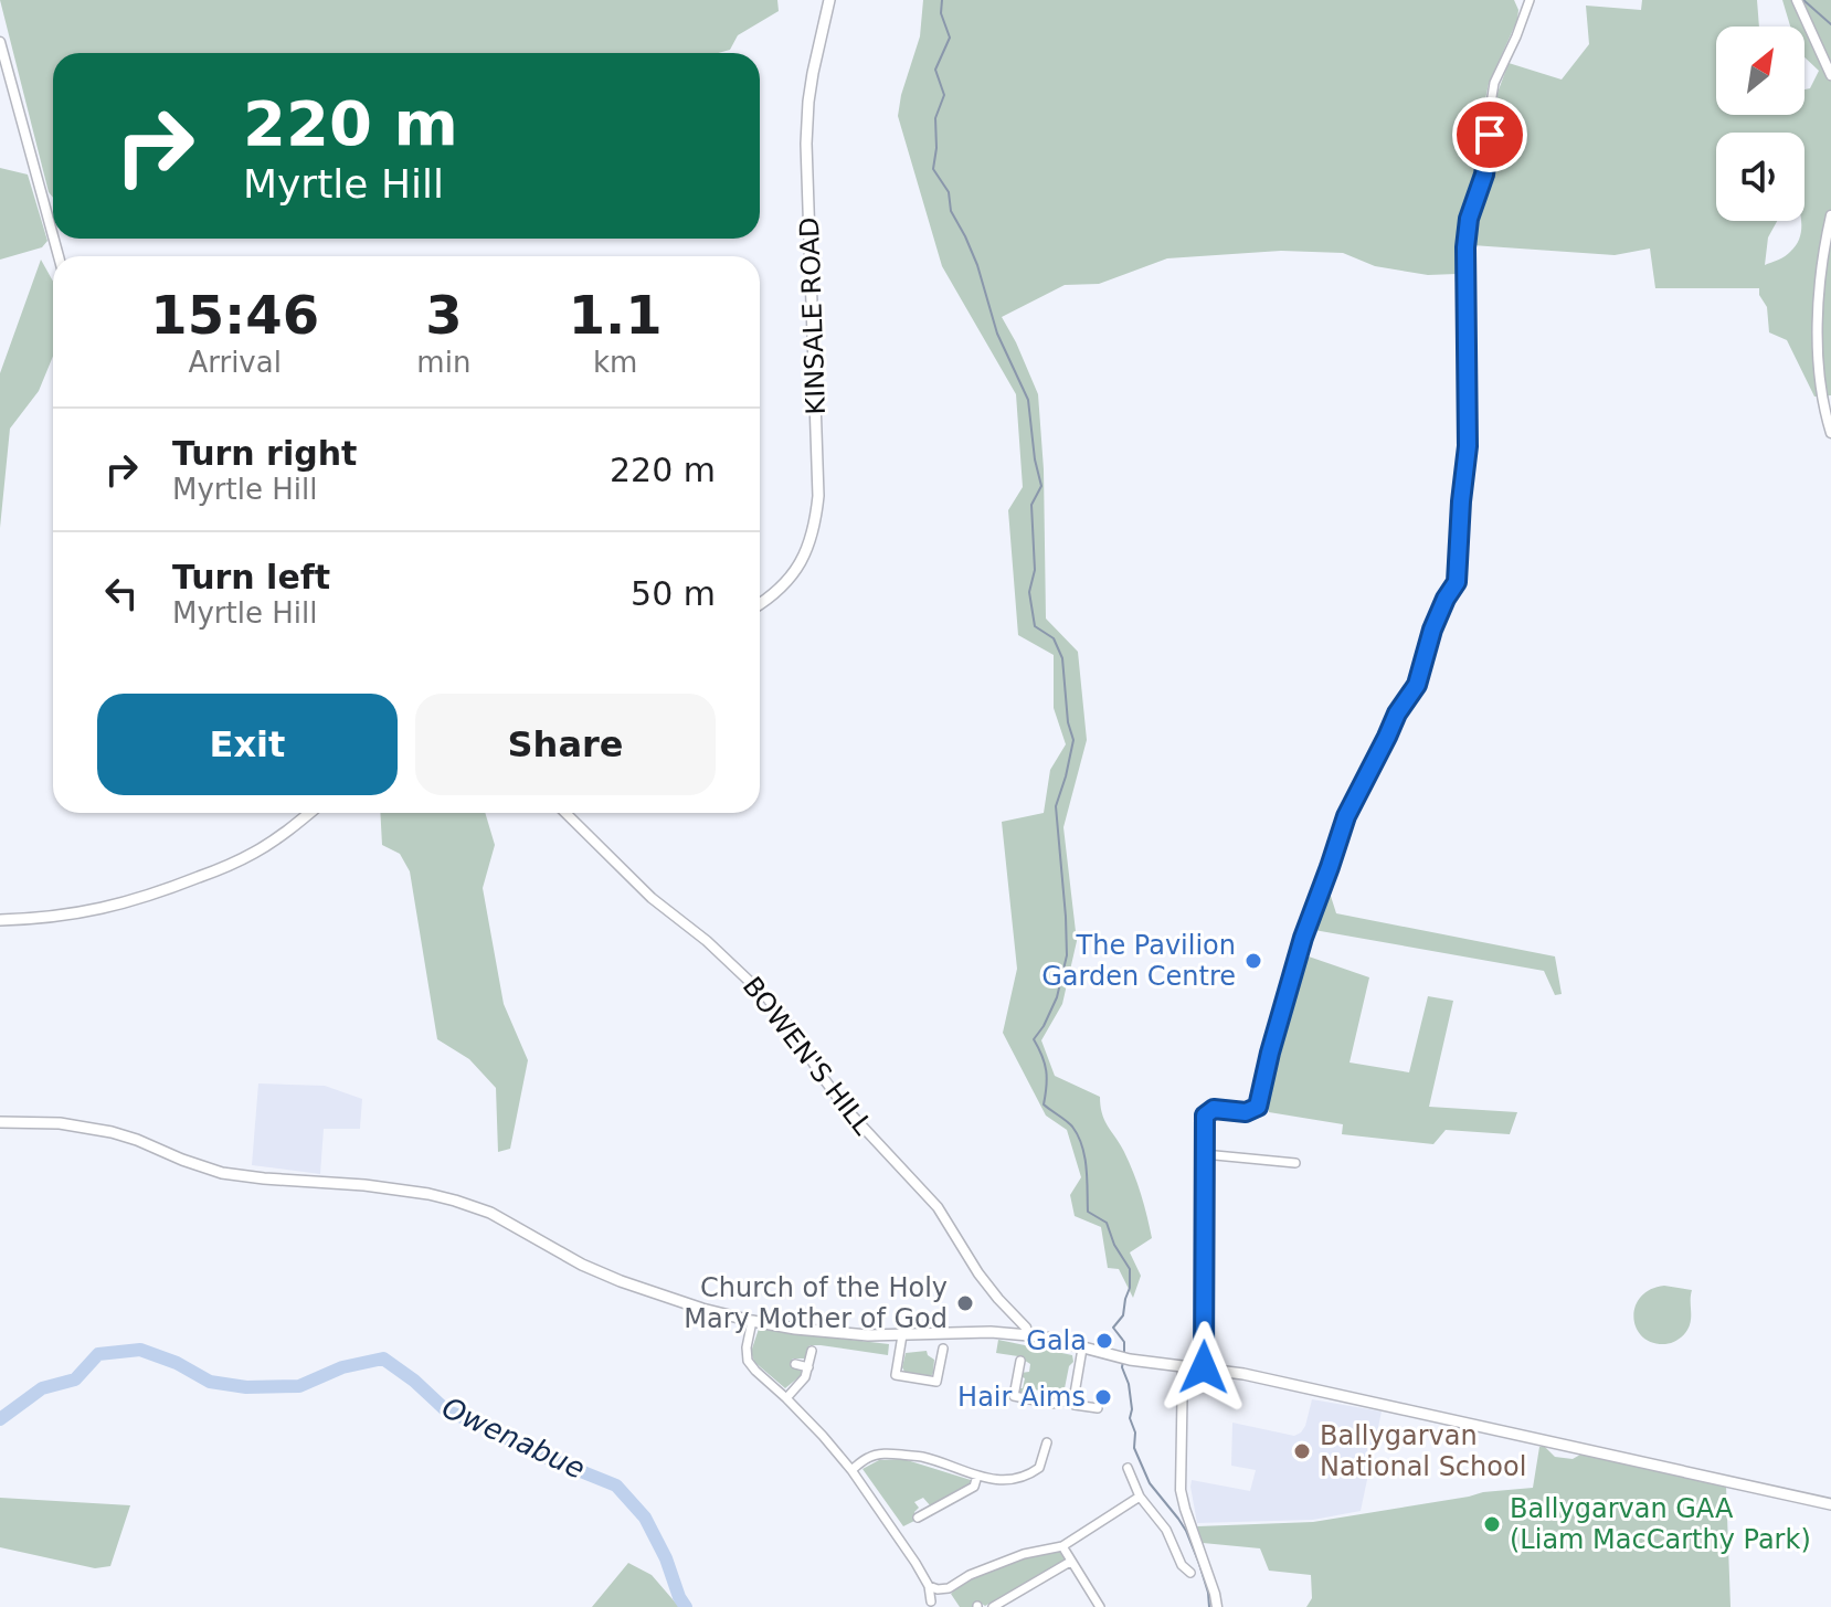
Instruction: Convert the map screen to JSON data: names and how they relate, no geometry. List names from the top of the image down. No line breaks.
{"streets":{"main road":["KINSALE ROAD"],"street":["BOWEN'S HILL"]},"water":["Owenabue"],"places":["The Pavilion Garden Centre","Church of the Holy Mary Mother of God","Gala","Hair Aims","Ballygarvan National School","Ballygarvan GAA (Liam MacCarthy Park)"],"north":"top right","page":{"turn":["220 m","Myrtle Hill"],"eta":["15:46","Arrival","3","min","1.1","km"],"list":[{"name":"Turn right","note":"Myrtle Hill","value":"220 m"},{"name":"Turn left","note":"Myrtle Hill","value":"50 m"}],"buttons":["Exit","Share"]}}
